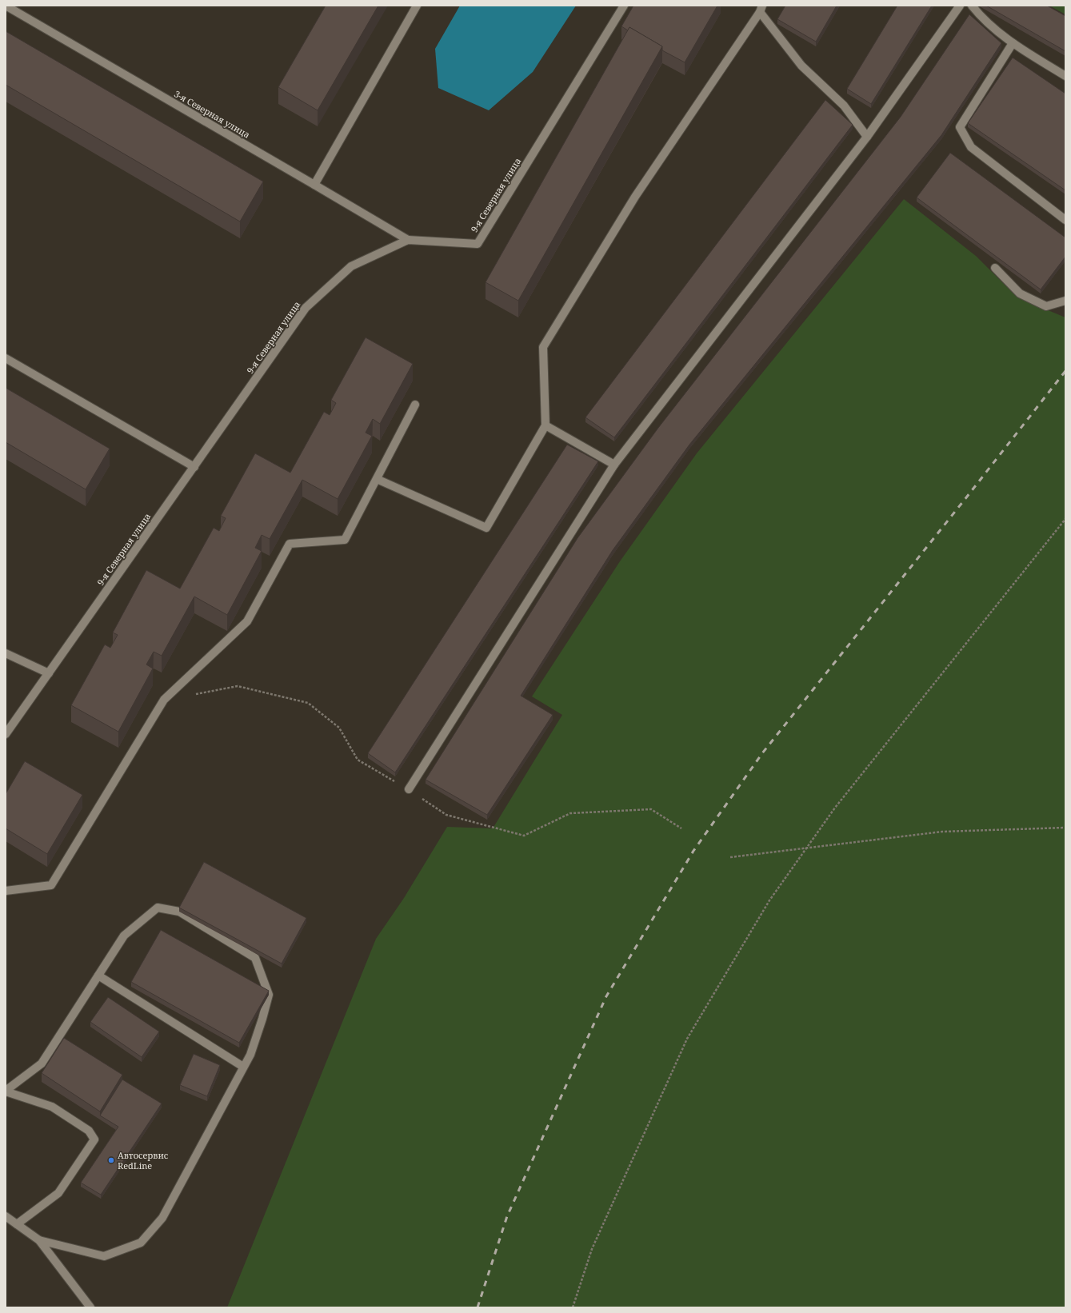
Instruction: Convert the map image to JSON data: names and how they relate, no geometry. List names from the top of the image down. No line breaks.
{"streets":{"street":["3-я Северная улица","9-я Северная улица"]},"crossings":[["3-я Северная улица","9-я Северная улица"]],"places":["Автосервис RedLine"]}
